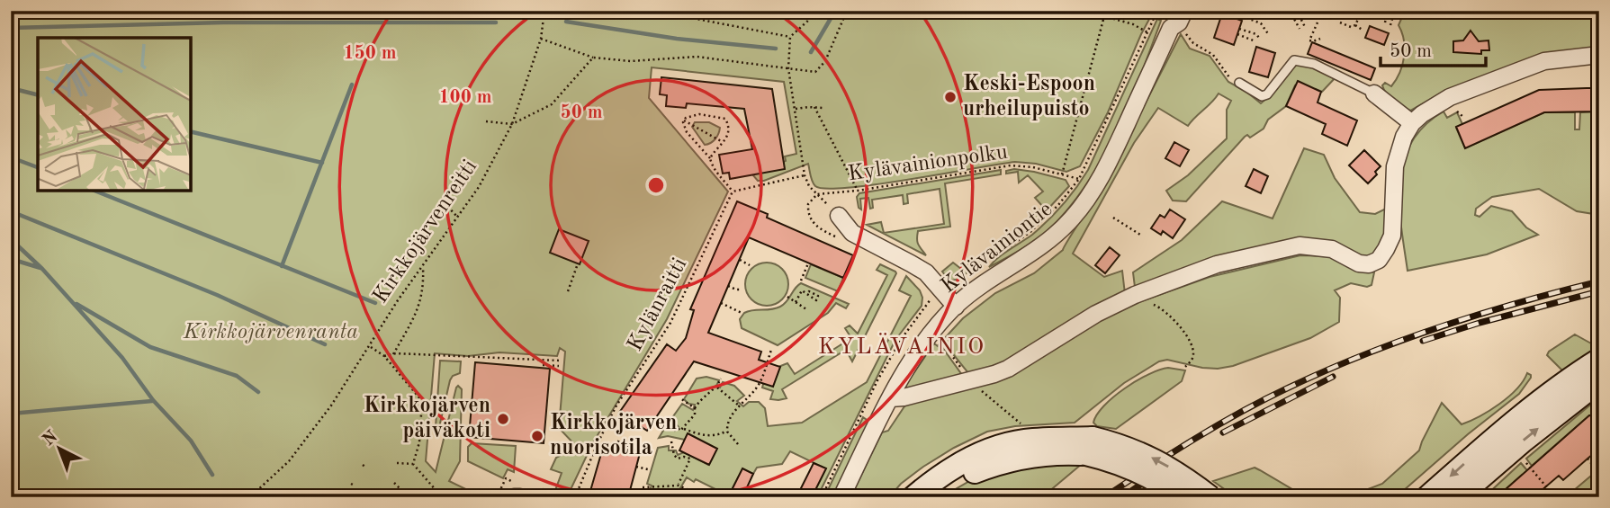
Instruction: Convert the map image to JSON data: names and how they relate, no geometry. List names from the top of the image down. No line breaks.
{"streets":{"street":["Kylävainiontie"],"path":["Kylävainionpolku","Kirkkojärvenreitti","Kylänraitti"]},"districts":["KYLÄVAINIO"],"parks":["Kirkkojärvenranta"],"places":["Keski-Espoon urheilupuisto","Kirkkojärven päiväkoti","Kirkkojärven nuorisotila"],"scale_bar":"50 m","north":"top left","rings":["150 m","100 m","50 m"]}
